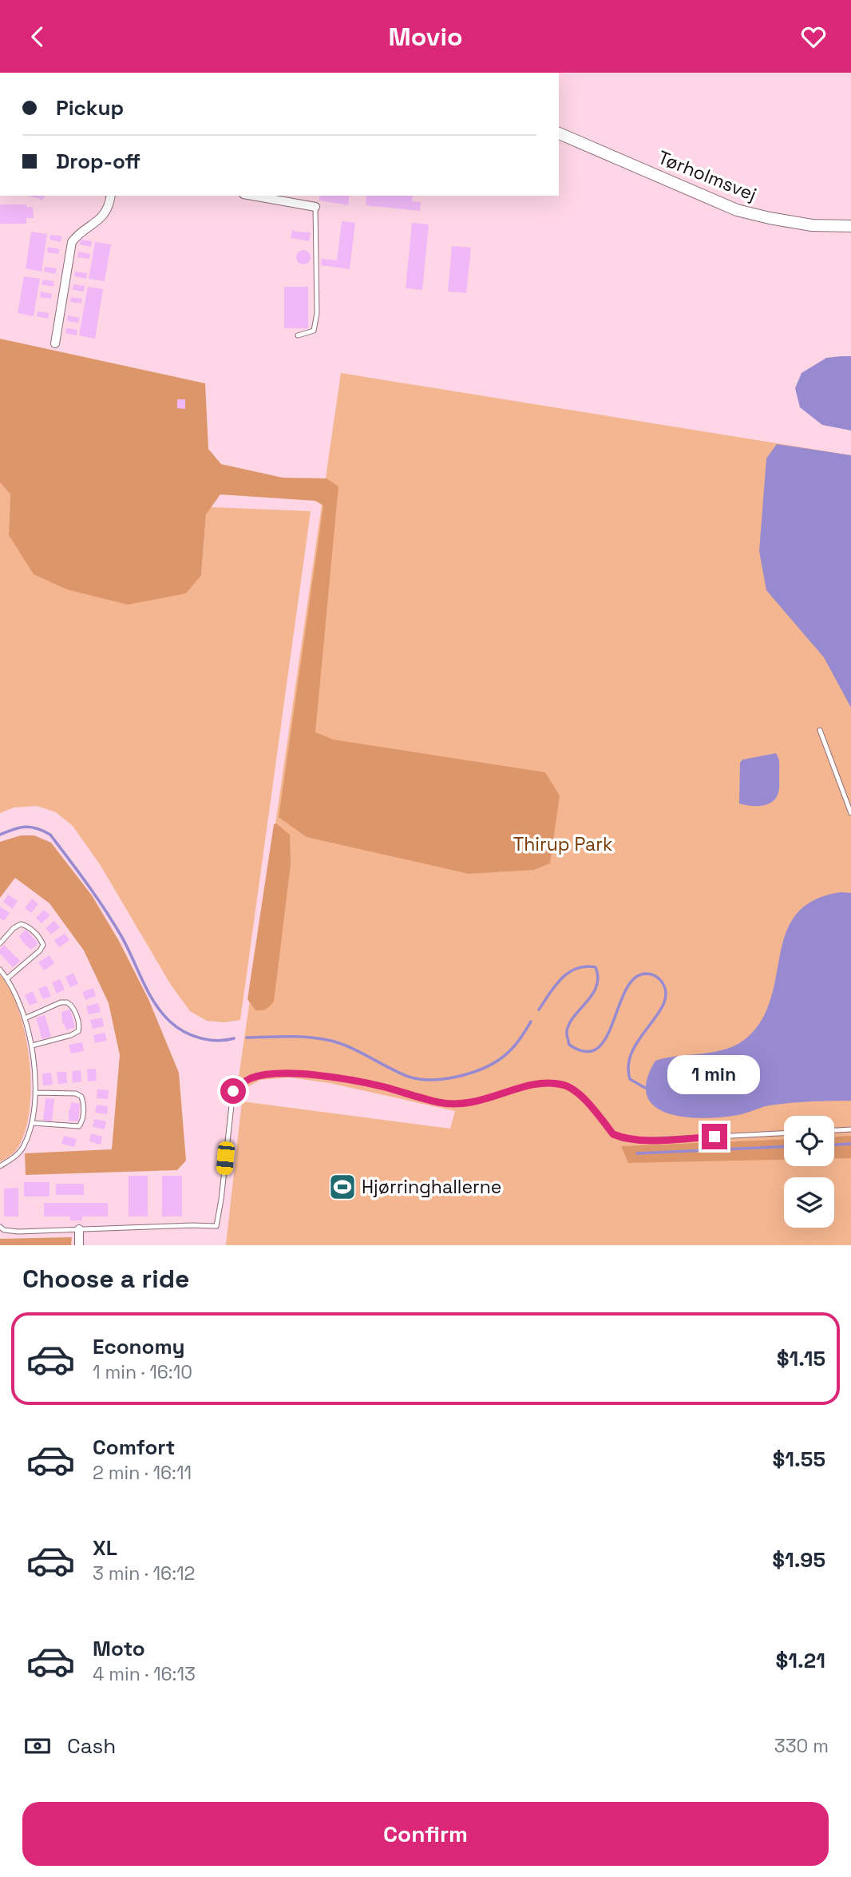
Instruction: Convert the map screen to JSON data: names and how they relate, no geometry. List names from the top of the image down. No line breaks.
{"streets":{"street":["Tørholmsvej"]},"parks":["Thirup Park"],"places":{"sports":["Hjørringhallerne"]},"page":{"header":"Movio","banner":["Pickup","Drop-off"],"bubble":"1 min","heading":"Choose a ride","list":[{"name":"Economy","note":"1 min · 16:10","value":"$1.15"},{"name":"Comfort","note":"2 min · 16:11","value":"$1.55"},{"name":"XL","note":"3 min · 16:12","value":"$1.95"},{"name":"Moto","note":"4 min · 16:13","value":"$1.21"}],"pay":["Cash","330 m"],"buttons":"Confirm"}}
